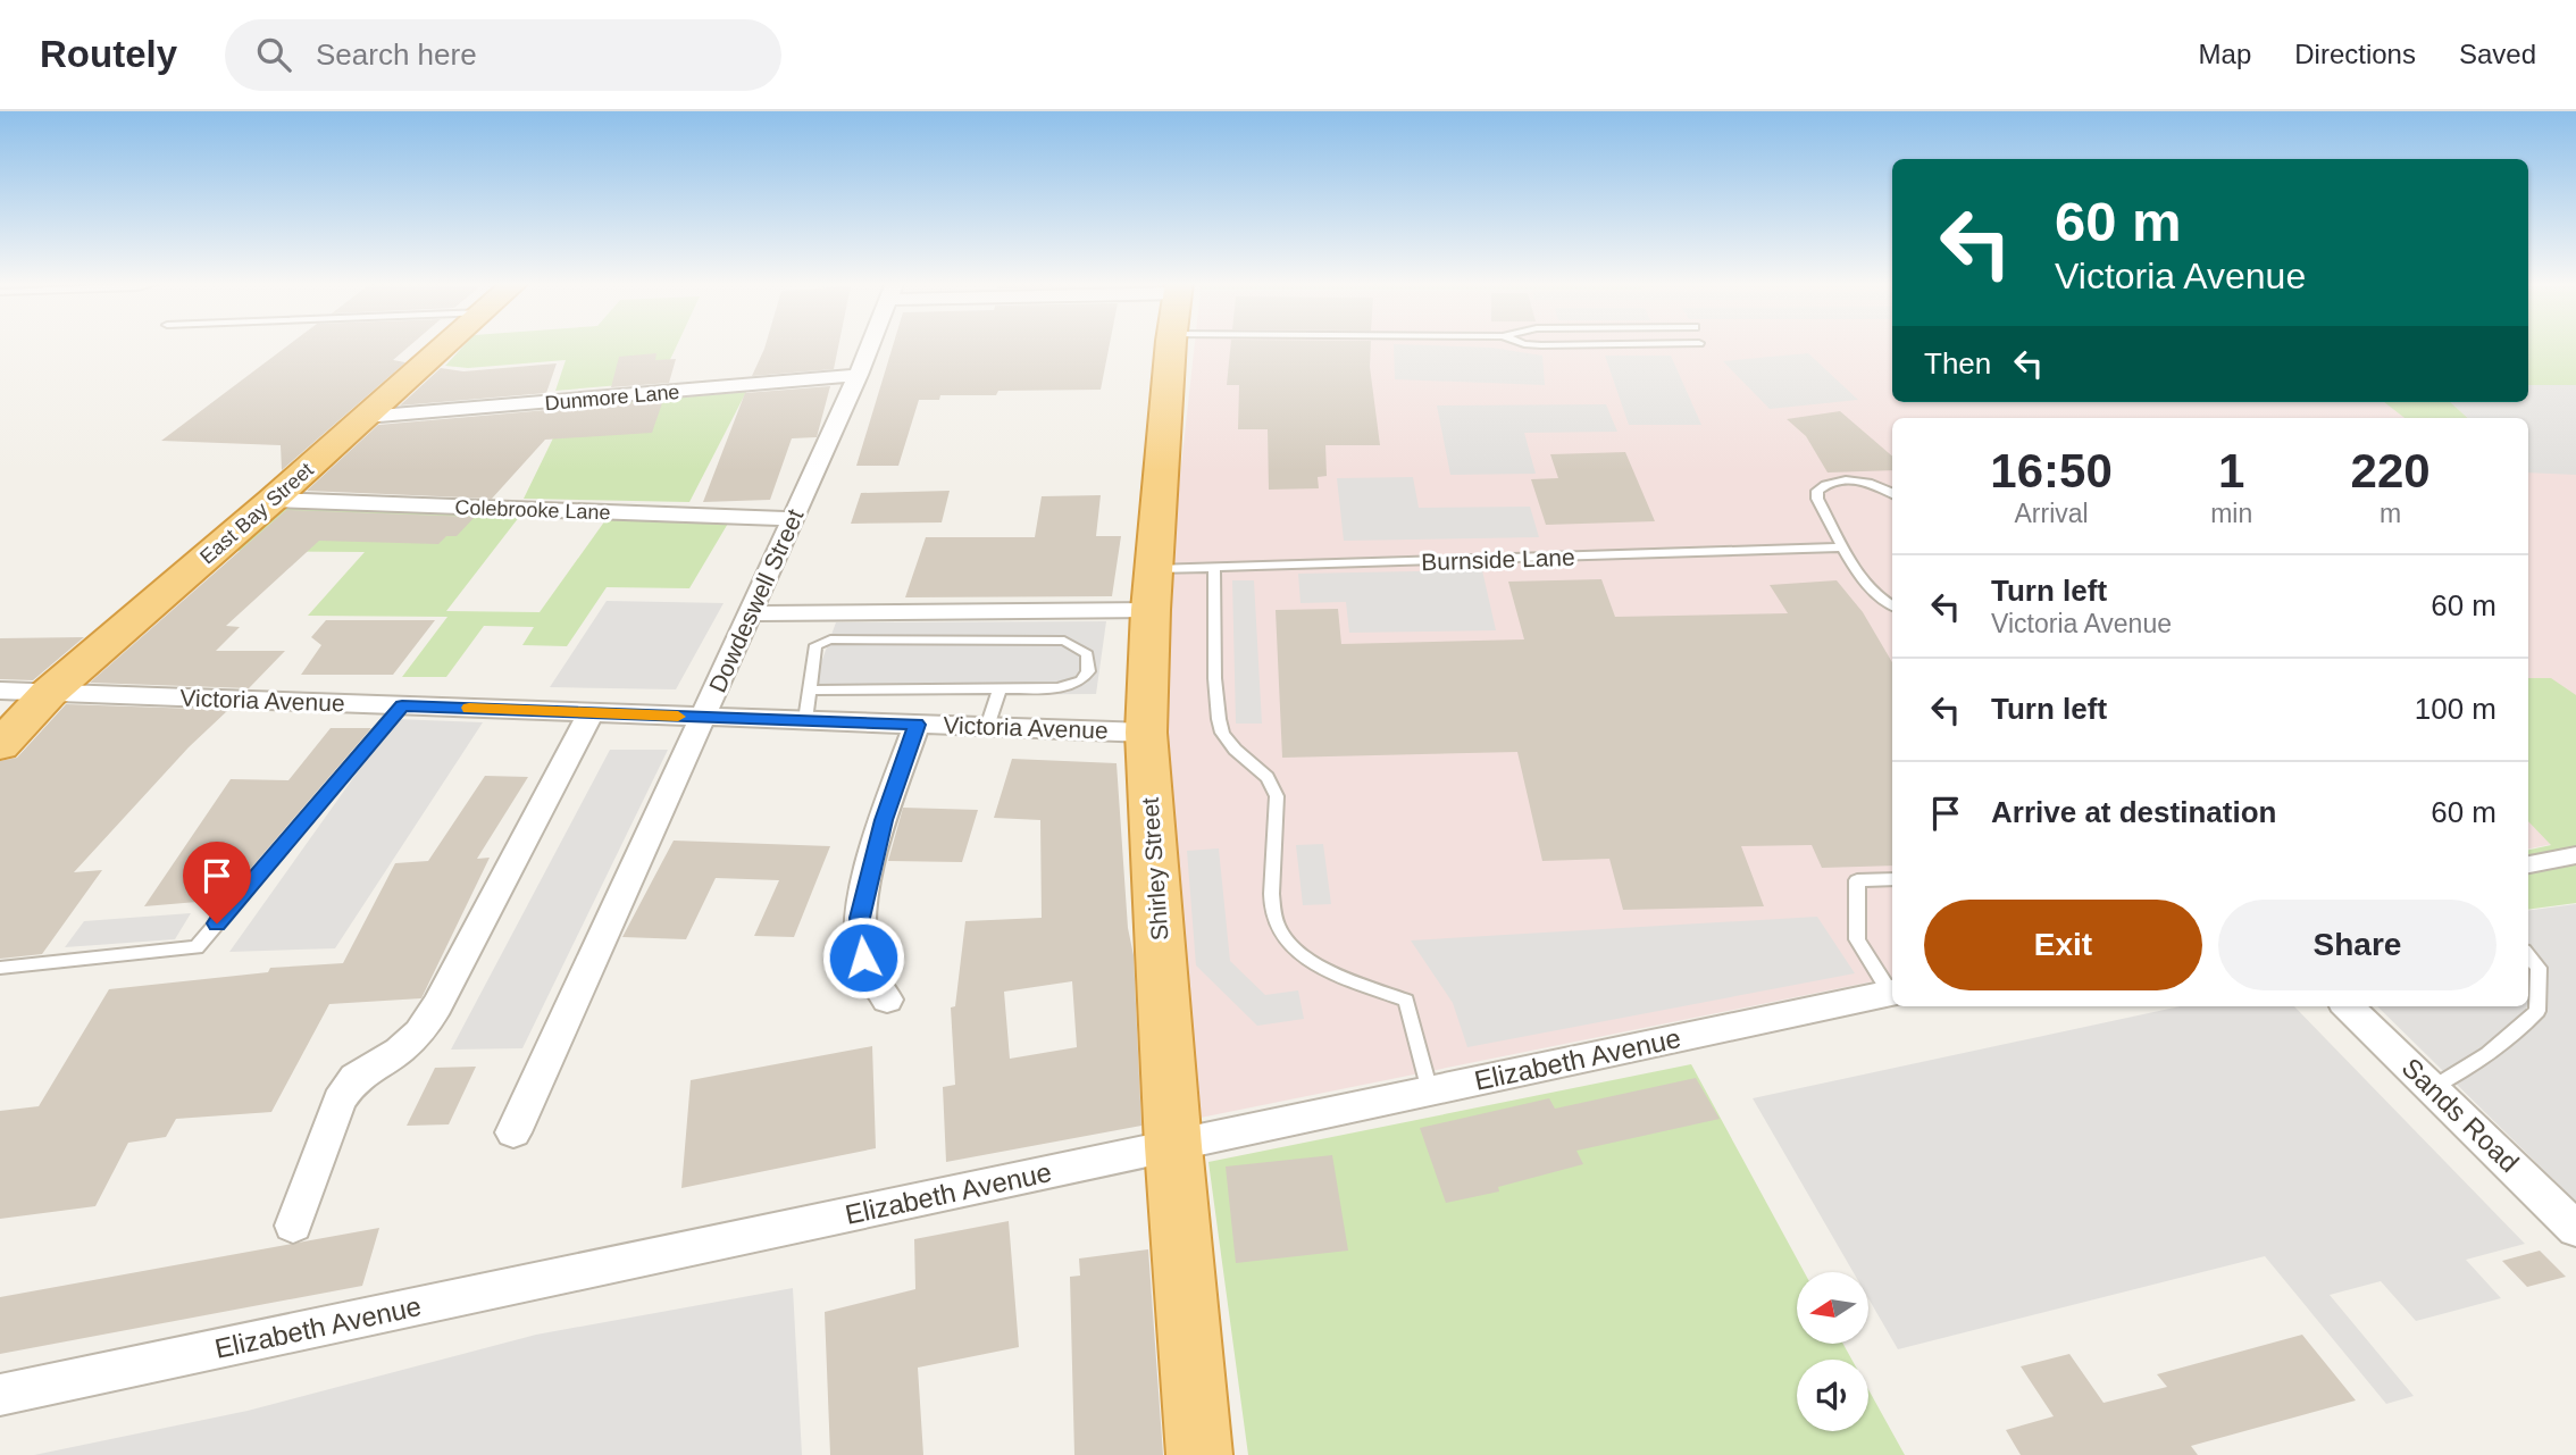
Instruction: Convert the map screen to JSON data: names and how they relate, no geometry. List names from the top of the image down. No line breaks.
{"streets":{"highway":["East Bay Street","Shirley Street"],"street":["Dunmore Lane","Colebrooke Lane","Dowdeswell Street","Victoria Avenue","Elizabeth Avenue","Sands Road"],"lane":["Burnside Lane"]},"crossings":[["Dunmore Lane","East Bay Street"],["Dunmore Lane","Dowdeswell Street"],["Colebrooke Lane","East Bay Street"],["Colebrooke Lane","Dowdeswell Street"],["East Bay Street","Victoria Avenue"],["Burnside Lane","Shirley Street"],["Dowdeswell Street","Victoria Avenue"],["Victoria Avenue","Shirley Street"],["Shirley Street","Elizabeth Avenue"]],"north":"left","page":{"header":"Routely","search":"Search here","nav":["Map","Directions","Saved"],"turn":["60 m","Victoria Avenue"],"then":"Then","eta":["16:50","Arrival","1","min","220","m"],"list":[{"name":"Turn left","note":"Victoria Avenue","value":"60 m"},{"name":"Turn left","value":"100 m"},{"name":"Arrive at destination","value":"60 m"}],"buttons":["Exit","Share"]}}
